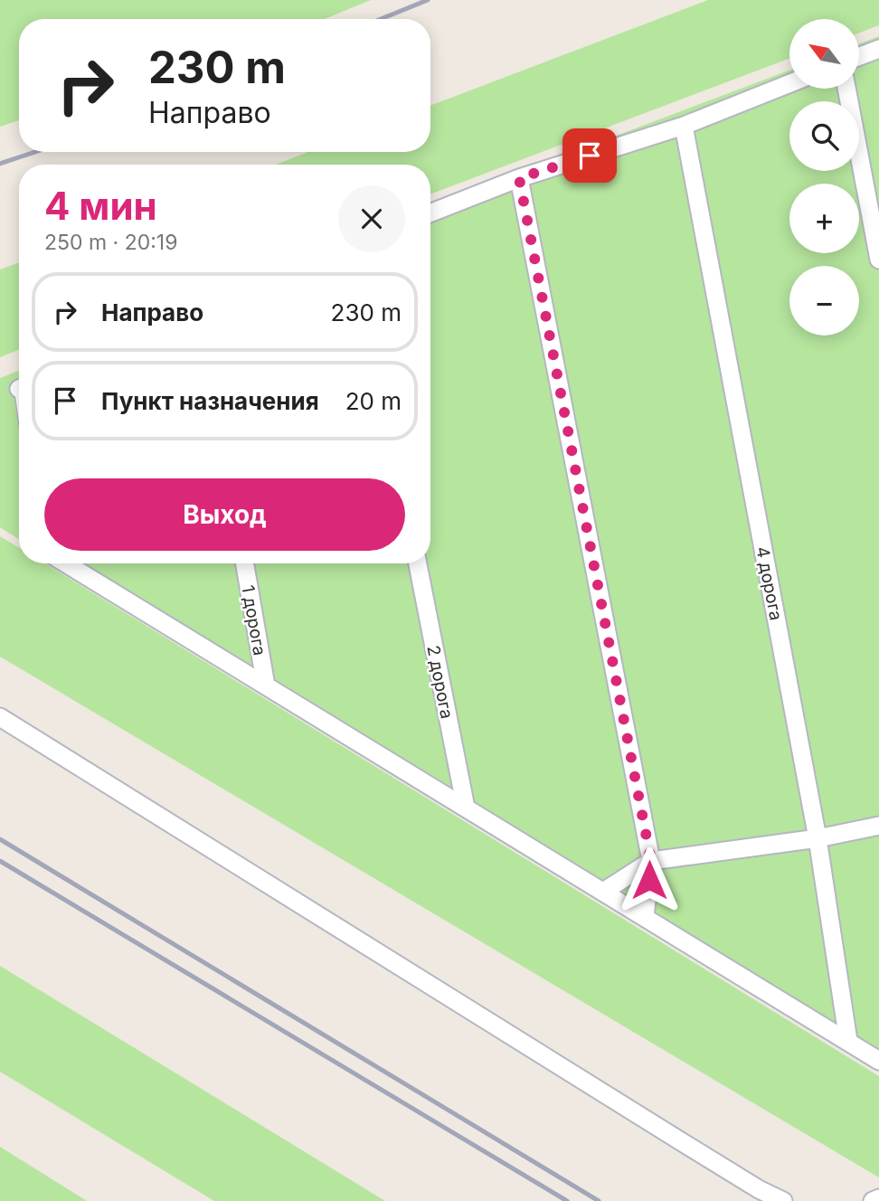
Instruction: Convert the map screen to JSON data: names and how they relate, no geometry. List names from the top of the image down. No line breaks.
{"streets":{"street":["4 дорога","1 дорога","2 дорога"]},"north":"top left","page":{"map_buttons":["+","−"],"turn":["230 m","Направо"],"heading":["4 мин","250 m · 20:19"],"list":[{"name":"Направо","value":"230 m"},{"name":"Пункт назначения","value":"20 m"}],"buttons":"Выход"}}
